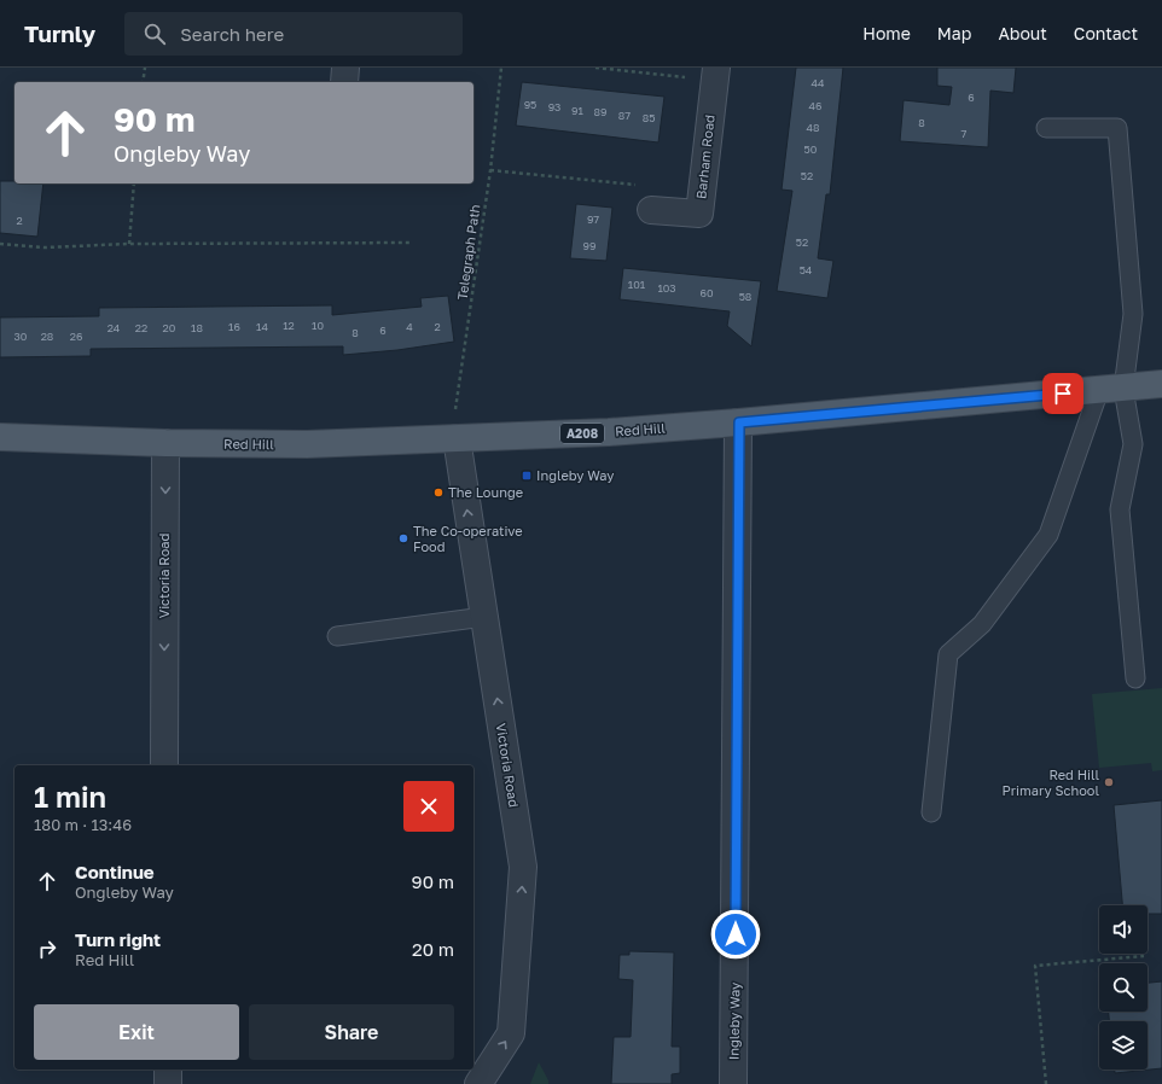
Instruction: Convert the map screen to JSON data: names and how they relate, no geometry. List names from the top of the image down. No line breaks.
{"streets":{"main road":["Red Hill","A208"],"street":["Barham Road","Victoria Road","Ingleby Way"],"path":["Telegraph Path"]},"crossings":[["Telegraph Path","Red Hill"],["Telegraph Path","Victoria Road"],["Red Hill","Victoria Road"],["Red Hill","Ingleby Way"]],"places":{"transit":["Ingleby Way"],"other":["The Lounge","The Co-operative Food","Red Hill Primary School"]},"house_numbers":["44","6","95","46","93","91","89","87","85","8","48","7","50","52","97","2","52","99","54","101","103","60","58","12","10","16","14","4","2","24","22","20","18","6","8","30","28","26"],"page":{"header":"Turnly","search":"Search here","nav":["Home","Map","About","Contact"],"turn":["90 m","Ongleby Way"],"heading":["1 min","180 m · 13:46"],"list":[{"name":"Continue","note":"Ongleby Way","value":"90 m"},{"name":"Turn right","note":"Red Hill","value":"20 m"}],"buttons":["Exit","Share"]}}
